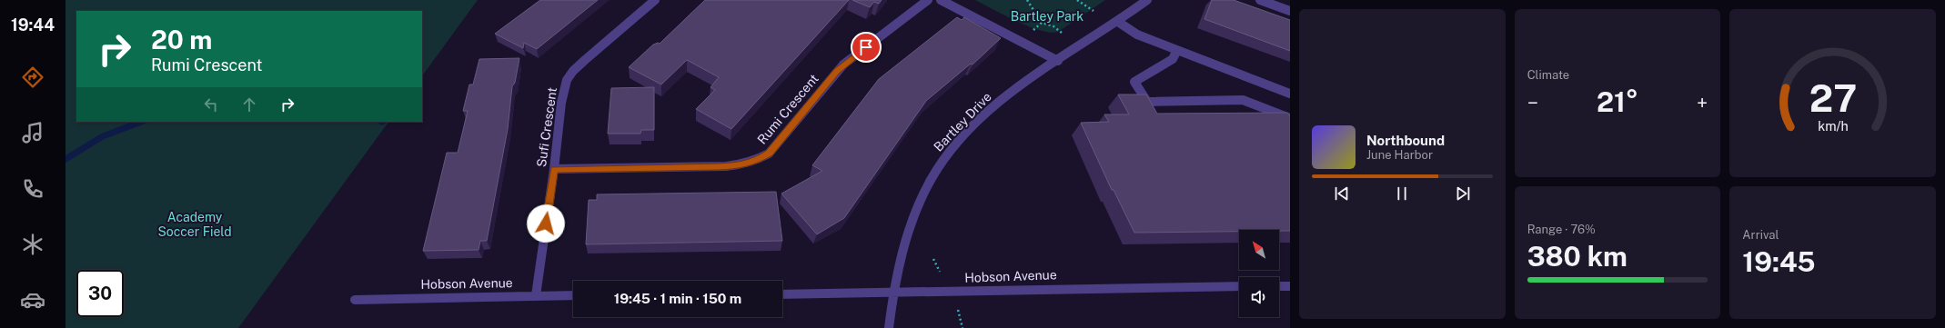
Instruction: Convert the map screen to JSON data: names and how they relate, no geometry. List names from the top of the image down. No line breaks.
{"streets":{"street":["Rumi Crescent","Bartley Drive","Sufi Crescent","Hobson Avenue"]},"crossings":[["Rumi Crescent","Sufi Crescent"],["Bartley Drive","Hobson Avenue"],["Sufi Crescent","Hobson Avenue"]],"parks":["Bartley Park","Academy Soccer Field"],"north":"top left","page":{"tabs":"19:44","tile":["Climate",["Range · 76%","380 km"],["Arrival","19:45"]],"turn":["20 m","Rumi Crescent"],"heat":["−","21°","+"],"song":["Northbound","June Harbor"],"limit":"30","trip":"19:45 · 1 min · 150 m","gauge":["27","km/h"]}}
